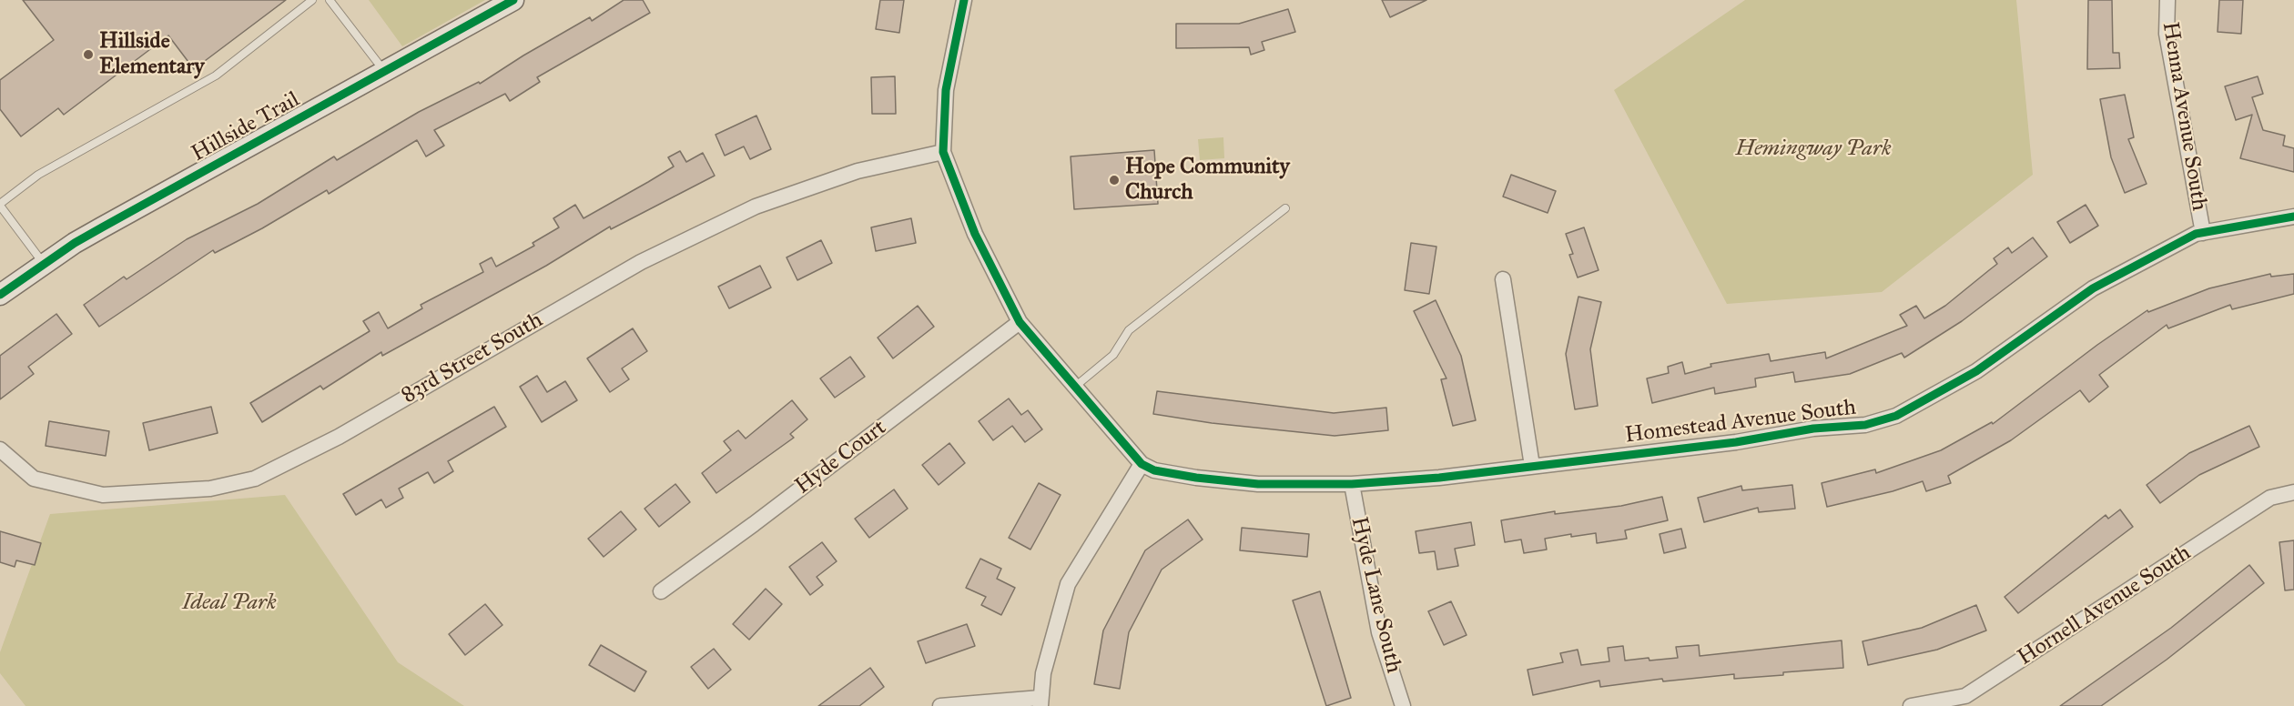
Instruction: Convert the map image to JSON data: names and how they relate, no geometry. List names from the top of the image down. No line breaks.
{"streets":{"street":["Henna Avenue South","Hillside Trail","83rd Street South","Homestead Avenue South","Hyde Court","Hyde Lane South","Hornell Avenue South"]},"crossings":[["Henna Avenue South","Homestead Avenue South"],["Homestead Avenue South","Hyde Lane South"]],"parks":["Hemingway Park","Ideal Park"],"places":["Hillside Elementary","Hope Community Church"]}
